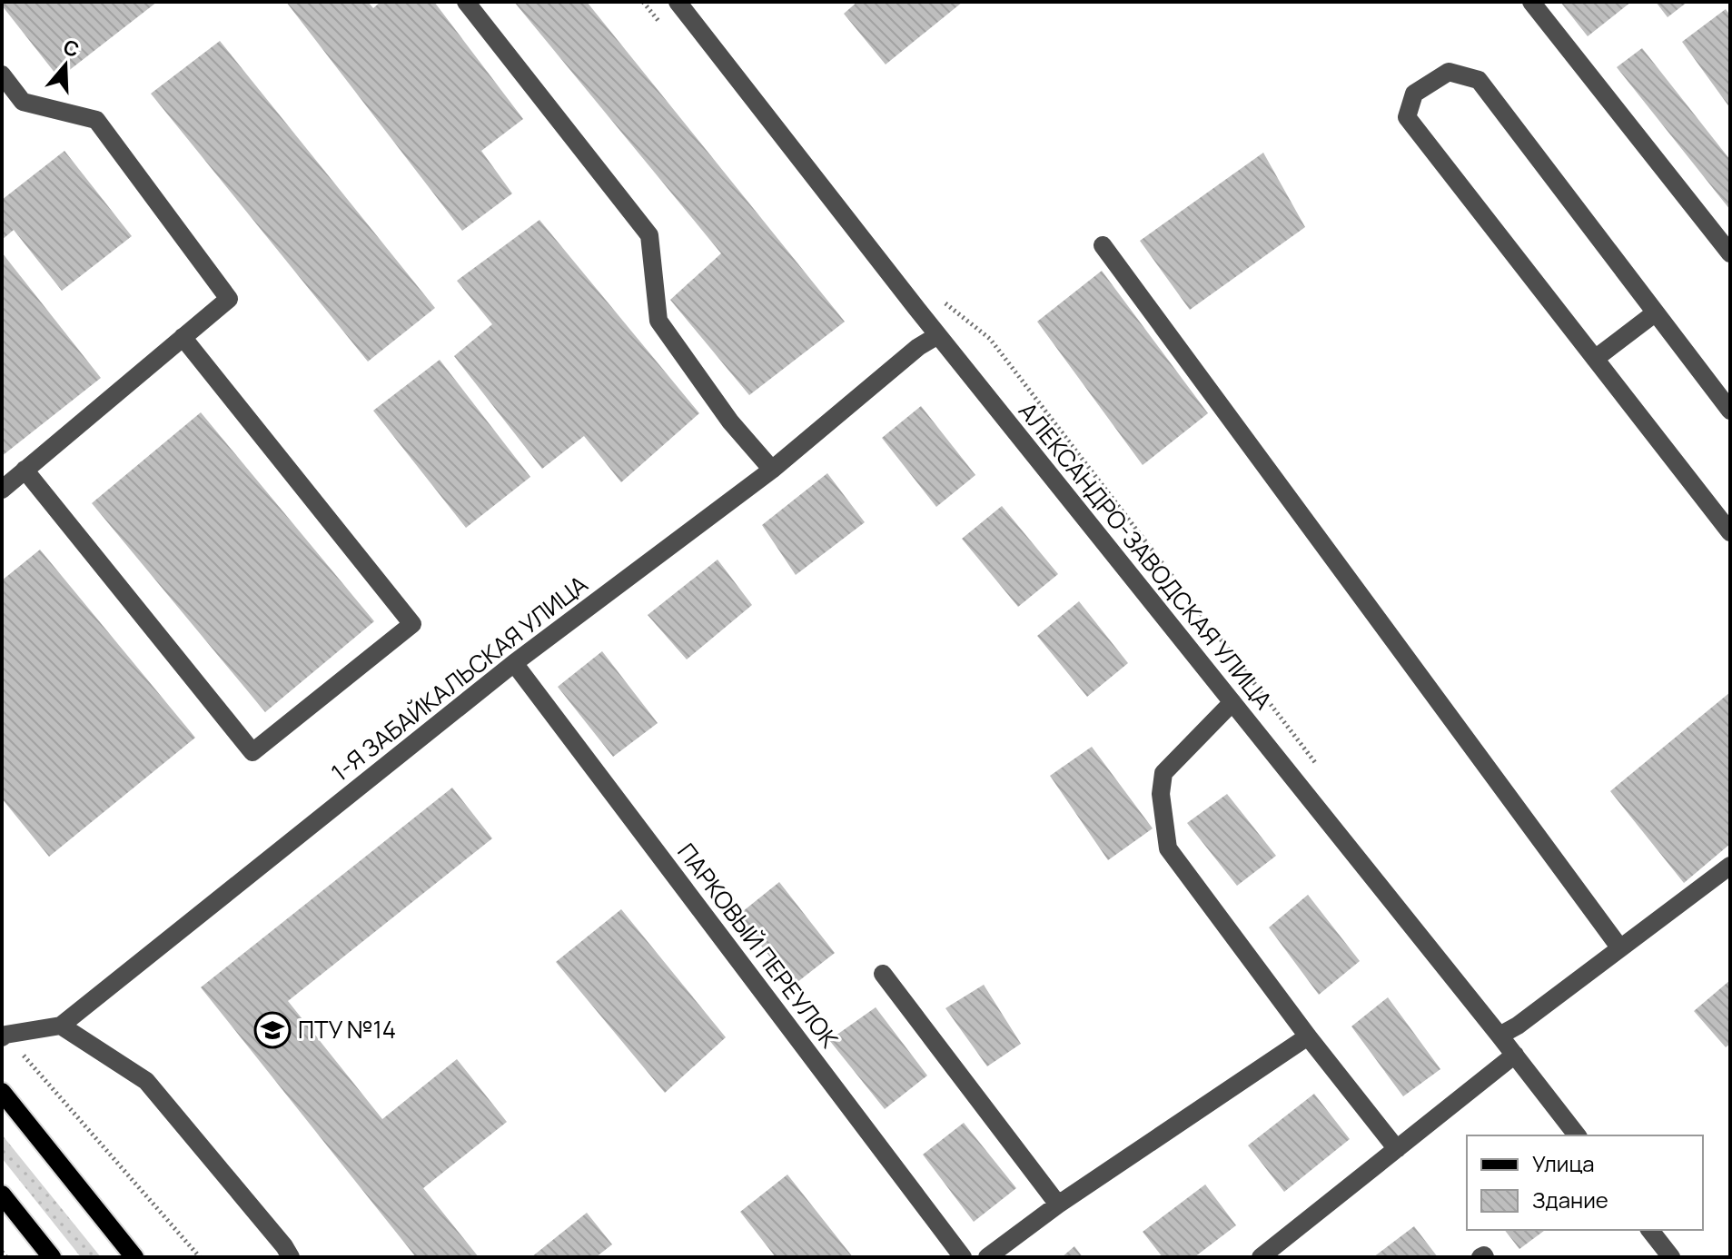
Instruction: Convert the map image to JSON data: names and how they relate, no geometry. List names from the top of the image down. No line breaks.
{"streets":{"street":["АЛЕКСАНДРО-ЗАВОДСКАЯ УЛИЦА","1-Я ЗАБАЙКАЛЬСКАЯ УЛИЦА","ПАРКОВЫЙ ПЕРЕУЛОК"]},"crossings":[["АЛЕКСАНДРО-ЗАВОДСКАЯ УЛИЦА","1-Я ЗАБАЙКАЛЬСКАЯ УЛИЦА"],["1-Я ЗАБАЙКАЛЬСКАЯ УЛИЦА","ПАРКОВЫЙ ПЕРЕУЛОК"]],"places":{"school or university":["ПТУ №14"]},"legend":["Улица","Здание"],"north":"top"}
